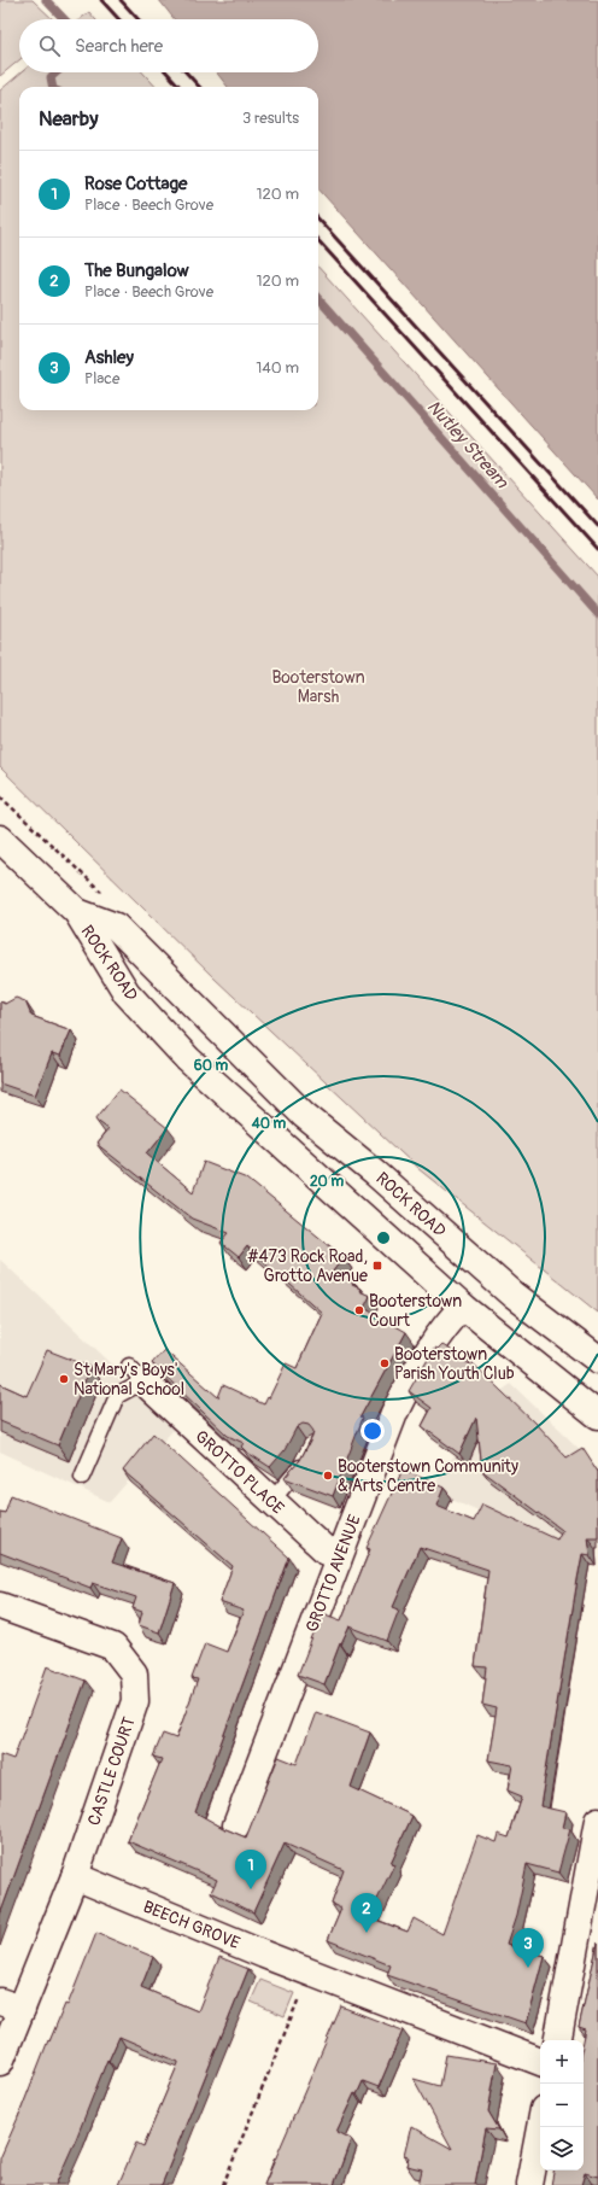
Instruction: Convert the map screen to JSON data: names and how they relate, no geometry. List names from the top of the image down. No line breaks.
{"streets":{"street":["ROCK ROAD","GROTTO PLACE","GROTTO AVENUE","CASTLE COURT","BEECH GROVE"]},"crossings":[["ROCK ROAD","GROTTO AVENUE"],["GROTTO PLACE","GROTTO AVENUE"],["CASTLE COURT","BEECH GROVE"]],"water":["Nutley Stream"],"parks":["Booterstown Marsh"],"places":{"transit":["#473 Rock Road, Grotto Avenue"],"other":["Booterstown Court","Booterstown Parish Youth Club","St Mary's Boys' National School","Booterstown Community & Arts Centre"]},"page":{"search":"Search here","heading":["Nearby","3 results"],"list":[{"mark":"1","name":"Rose Cottage","note":"Place · Beech Grove","value":"120 m"},{"mark":"2","name":"The Bungalow","note":"Place · Beech Grove","value":"120 m"},{"mark":"3","name":"Ashley","note":"Place","value":"140 m"}],"pins":["1","2","3"],"map_buttons":["+","−"]},"rings":["60 m","40 m","20 m"]}
